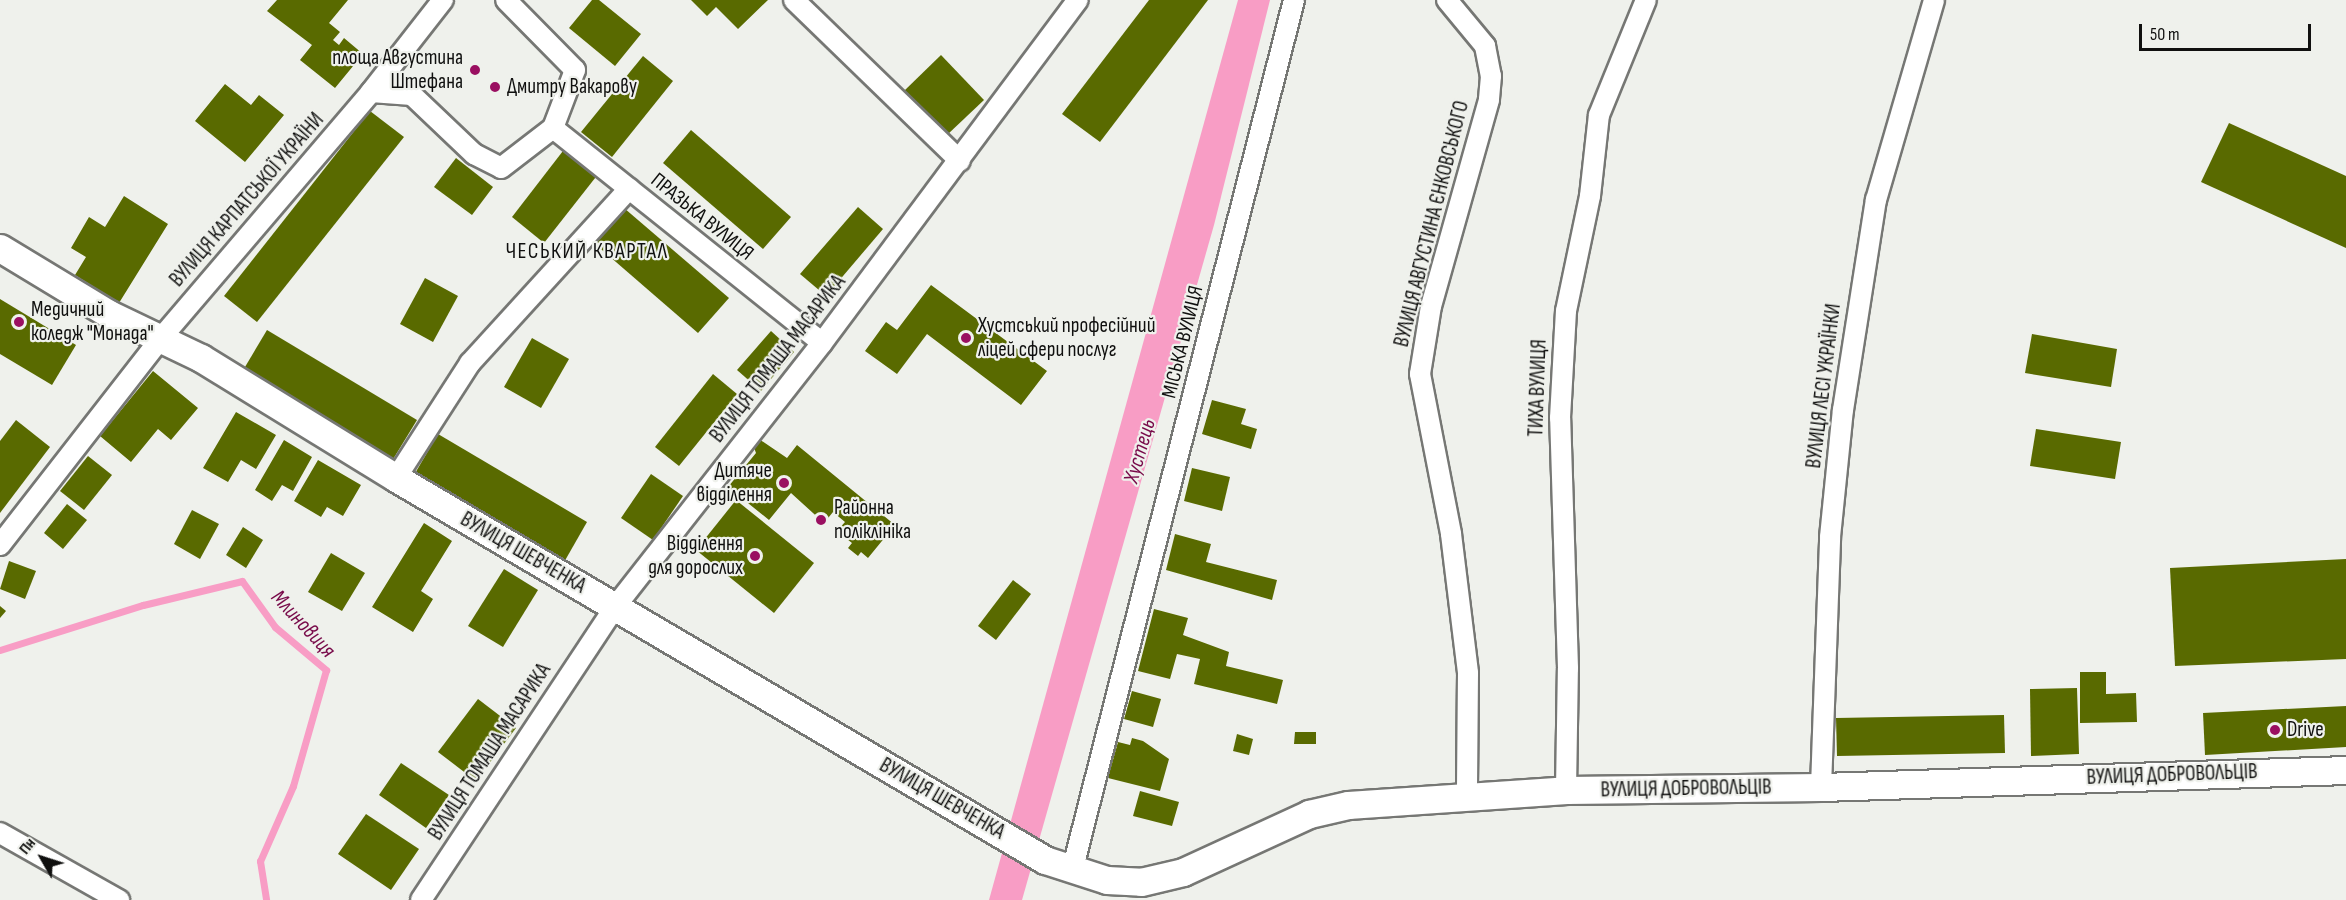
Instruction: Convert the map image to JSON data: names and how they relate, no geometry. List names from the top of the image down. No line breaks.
{"streets":{"main road":["ВУЛИЦЯ ШЕВЧЕНКА","ВУЛИЦЯ ДОБРОВОЛЬЦІВ"],"street":["ВУЛИЦЯ КАРПАТСЬКОЇ УКРАЇНИ","ПРАЗЬКА ВУЛИЦЯ","ВУЛИЦЯ АВГУСТИНА ЄНКОВСЬКОГО","МІСЬКА ВУЛИЦЯ","ВУЛИЦЯ ТОМАША МАСАРИКА","ВУЛИЦЯ ЛЕСІ УКРАЇНКИ","ТИХА ВУЛИЦЯ"]},"crossings":[["ВУЛИЦЯ КАРПАТСЬКОЇ УКРАЇНИ","ВУЛИЦЯ ШЕВЧЕНКА"],["ПРАЗЬКА ВУЛИЦЯ","ВУЛИЦЯ ТОМАША МАСАРИКА"],["ВУЛИЦЯ АВГУСТИНА ЄНКОВСЬКОГО","ВУЛИЦЯ ДОБРОВОЛЬЦІВ"],["МІСЬКА ВУЛИЦЯ","ВУЛИЦЯ ДОБРОВОЛЬЦІВ"],["ВУЛИЦЯ ТОМАША МАСАРИКА","ВУЛИЦЯ ШЕВЧЕНКА"],["ВУЛИЦЯ ЛЕСІ УКРАЇНКИ","ВУЛИЦЯ ДОБРОВОЛЬЦІВ"],["ТИХА ВУЛИЦЯ","ВУЛИЦЯ ДОБРОВОЛЬЦІВ"],["ВУЛИЦЯ ШЕВЧЕНКА","ВУЛИЦЯ ДОБРОВОЛЬЦІВ"]],"districts":["ЧЕСЬКИЙ КВАРТАЛ"],"water":["Хустець","Млиновиця"],"places":["площа Августина Штефана","Дмитру Вакарову","Медичний коледж \"Монада\"","Хустський професійний ліцей сфери послуг","Дитяче відділення","Районна поліклініка","Відділення для дорослих","Drive"],"scale_bar":"50 m","north":"top left"}
